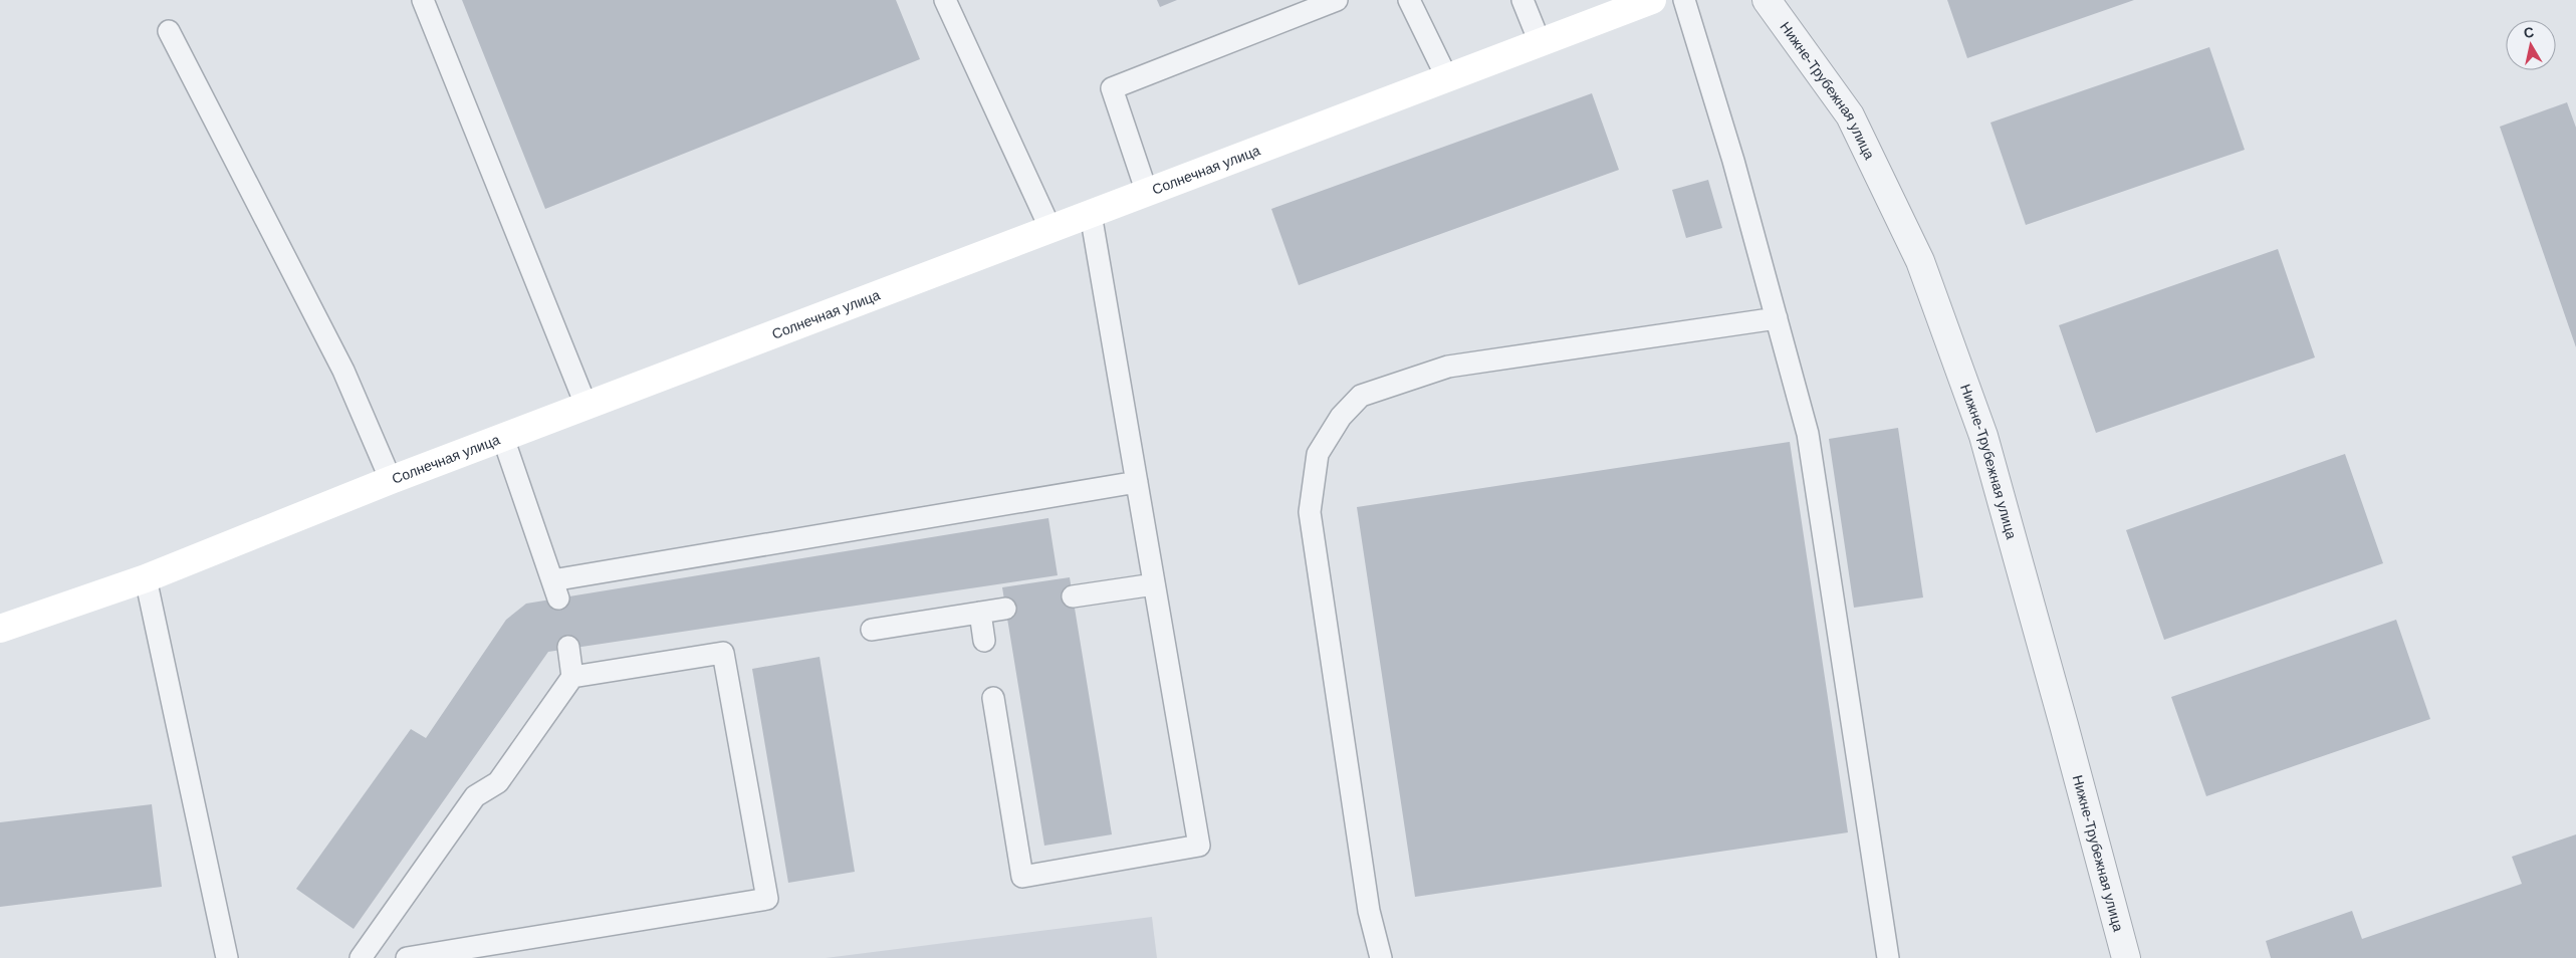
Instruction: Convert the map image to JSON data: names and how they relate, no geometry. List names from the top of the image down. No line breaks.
{"streets":{"main road":["Солнечная улица"],"street":["Нижне-Трубежная улица"]},"north":"top"}
